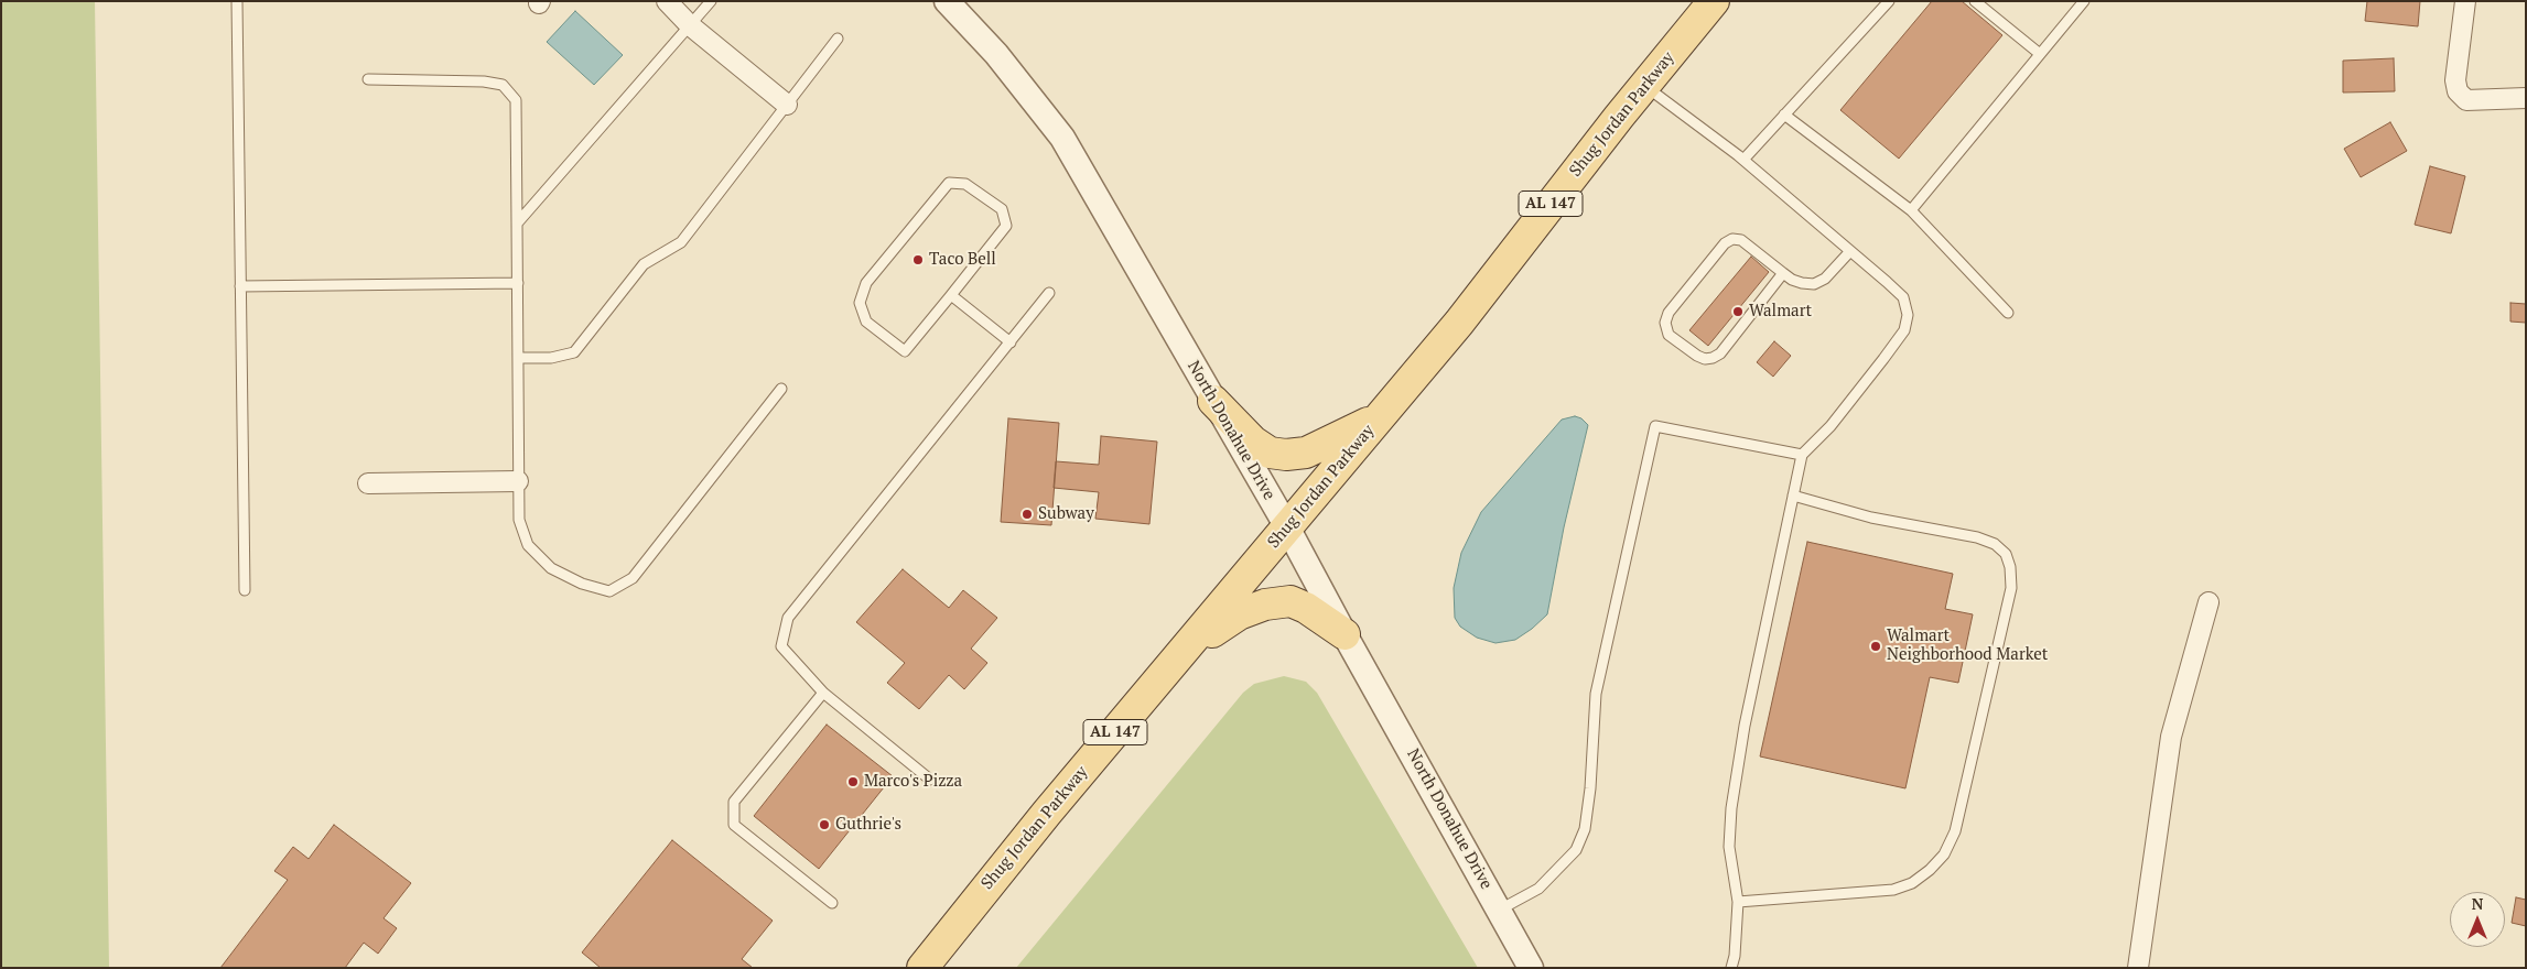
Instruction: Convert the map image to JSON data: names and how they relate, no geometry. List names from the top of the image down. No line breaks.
{"streets":{"main road":["Shug Jordan Parkway","AL 147"],"street":["North Donahue Drive"]},"crossings":[["Shug Jordan Parkway","North Donahue Drive"]],"places":["Taco Bell","Walmart","Subway","Walmart Neighborhood Market","Marco's Pizza","Guthrie's"],"north":"top"}
